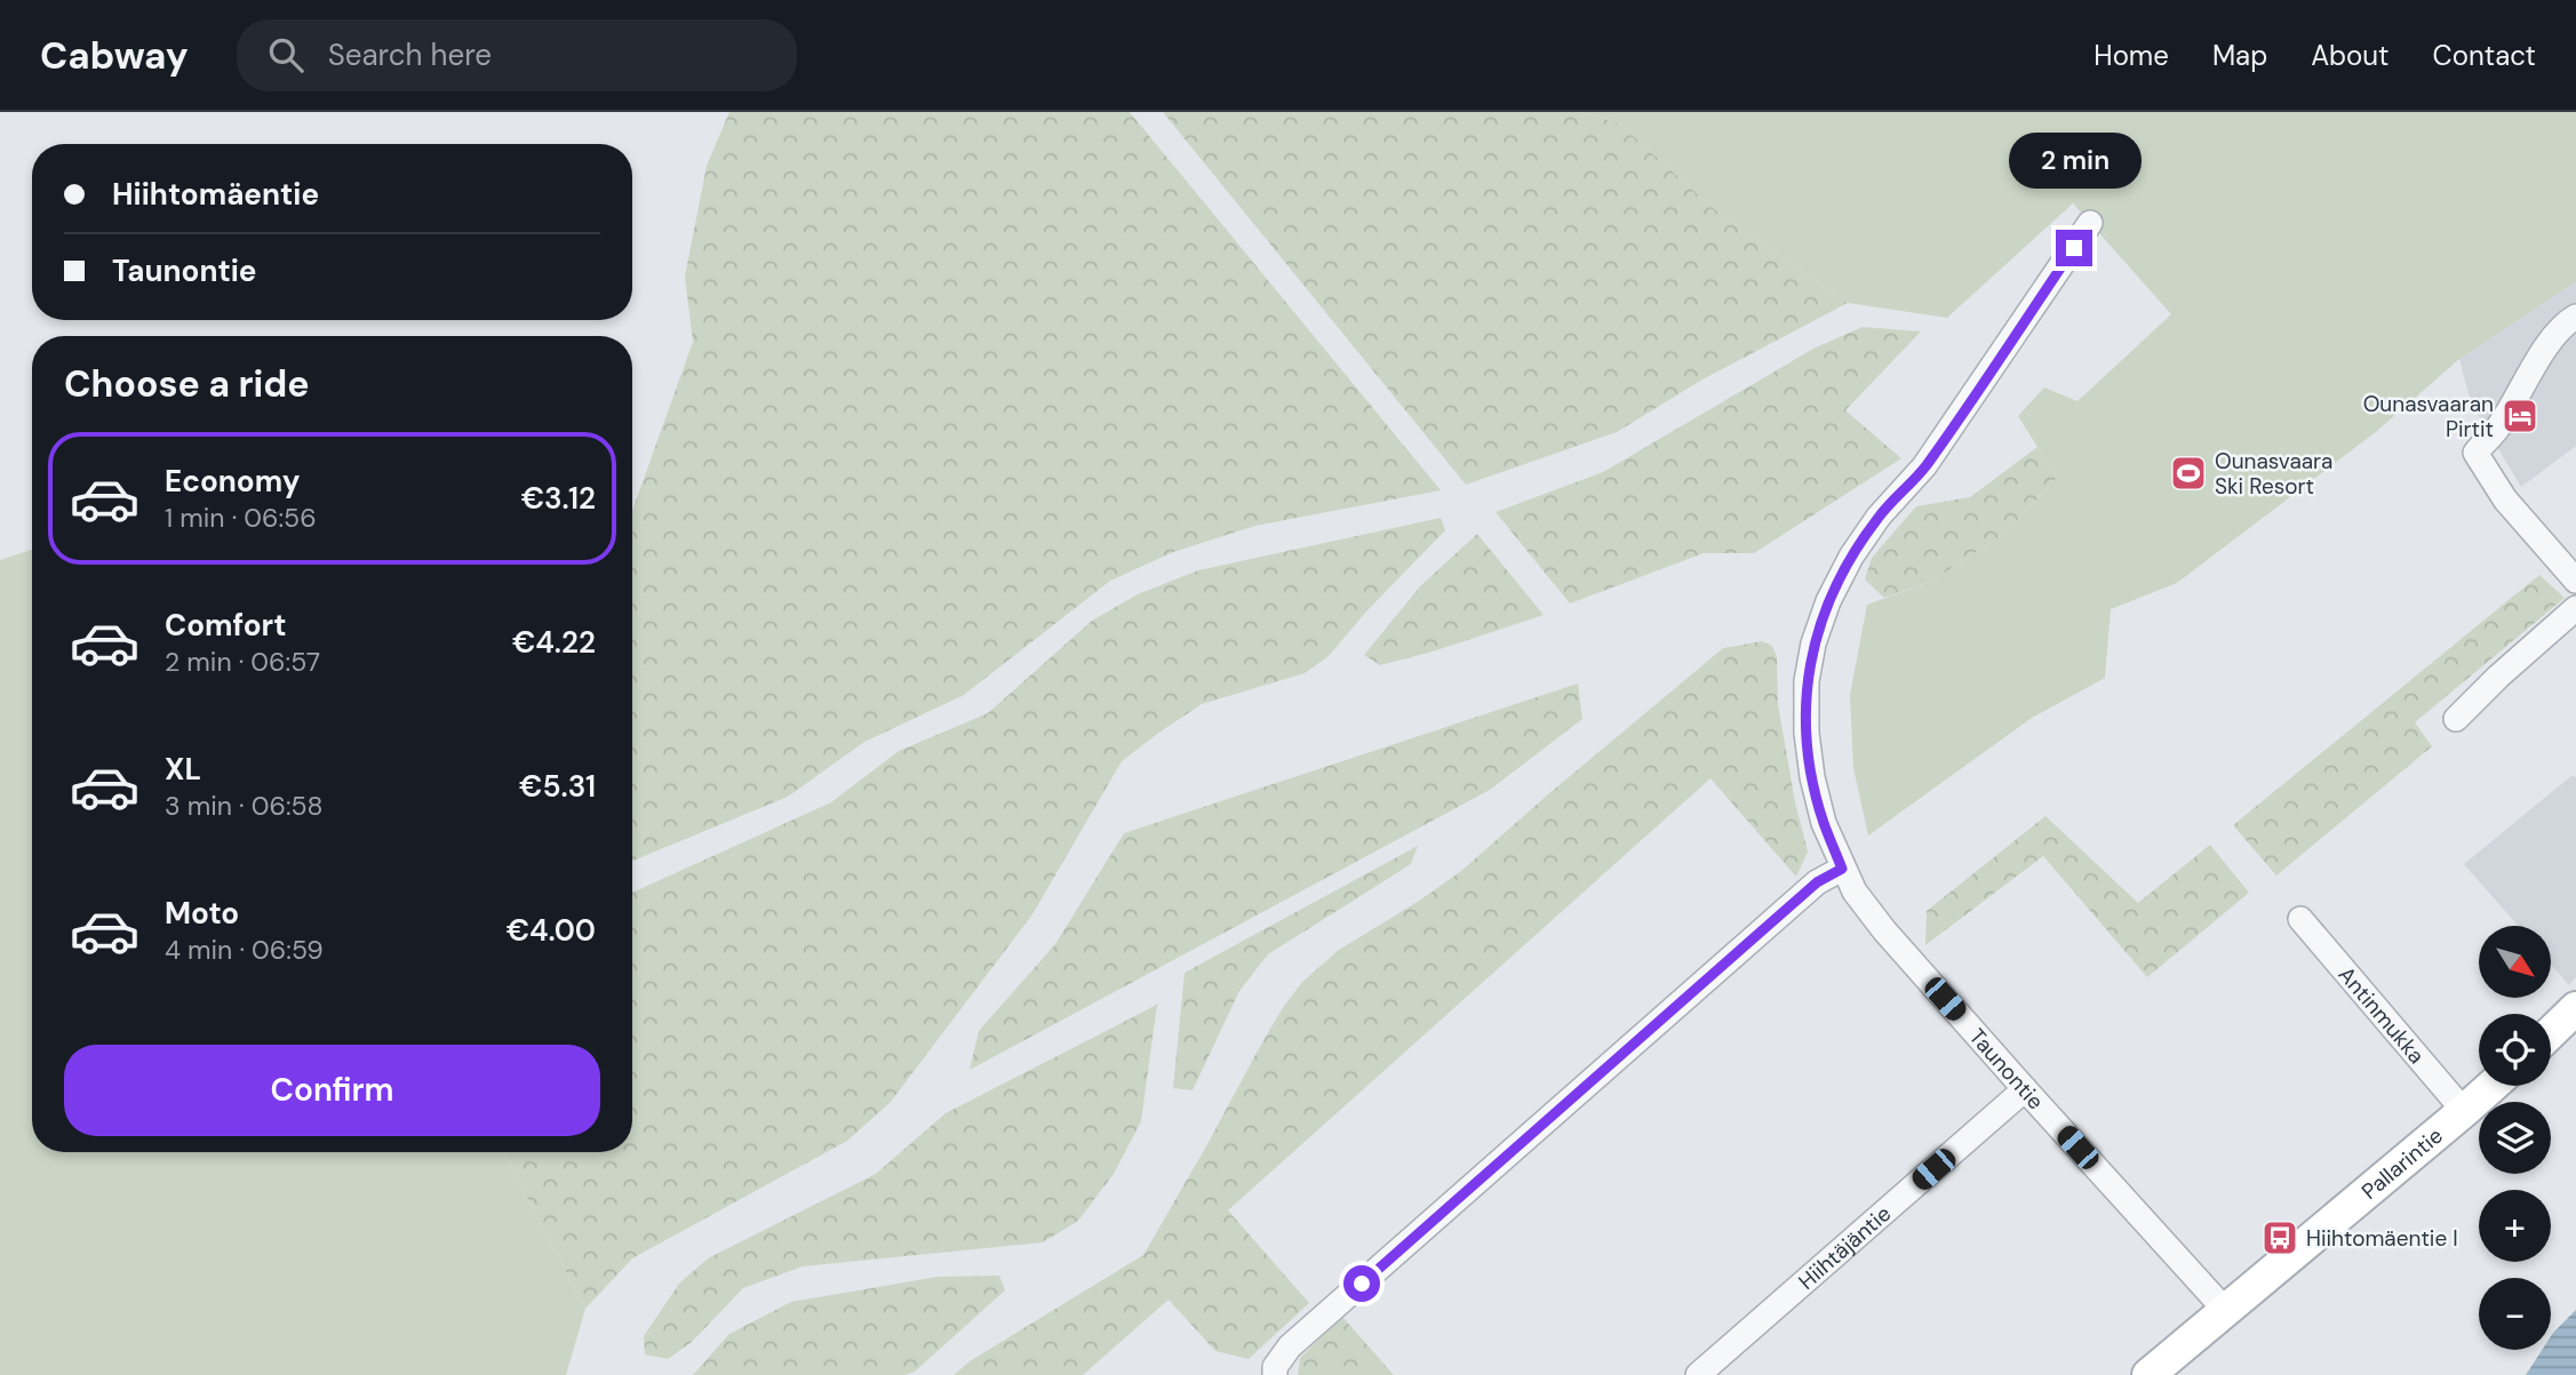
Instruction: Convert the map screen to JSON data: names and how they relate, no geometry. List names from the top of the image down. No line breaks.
{"streets":{"street":["Antinmukka","Taunontie","Pallarintie","Hiihtäjäntie"]},"crossings":[["Antinmukka","Pallarintie"],["Taunontie","Pallarintie"],["Taunontie","Hiihtäjäntie"]],"places":{"hotel":["Ounasvaaran Pirtit"],"sports":["Ounasvaara Ski Resort"],"bus stop":["Hiihtomäentie I"]},"north":"bottom right","page":{"header":"Cabway","search":"Search here","nav":["Home","Map","About","Contact"],"bubble":"2 min","banner":["Hiihtomäentie","Taunontie"],"heading":"Choose a ride","list":[{"name":"Economy","note":"1 min · 06:56","value":"€3.12"},{"name":"Comfort","note":"2 min · 06:57","value":"€4.22"},{"name":"XL","note":"3 min · 06:58","value":"€5.31"},{"name":"Moto","note":"4 min · 06:59","value":"€4.00"}],"map_buttons":["+","−"],"buttons":"Confirm"}}
